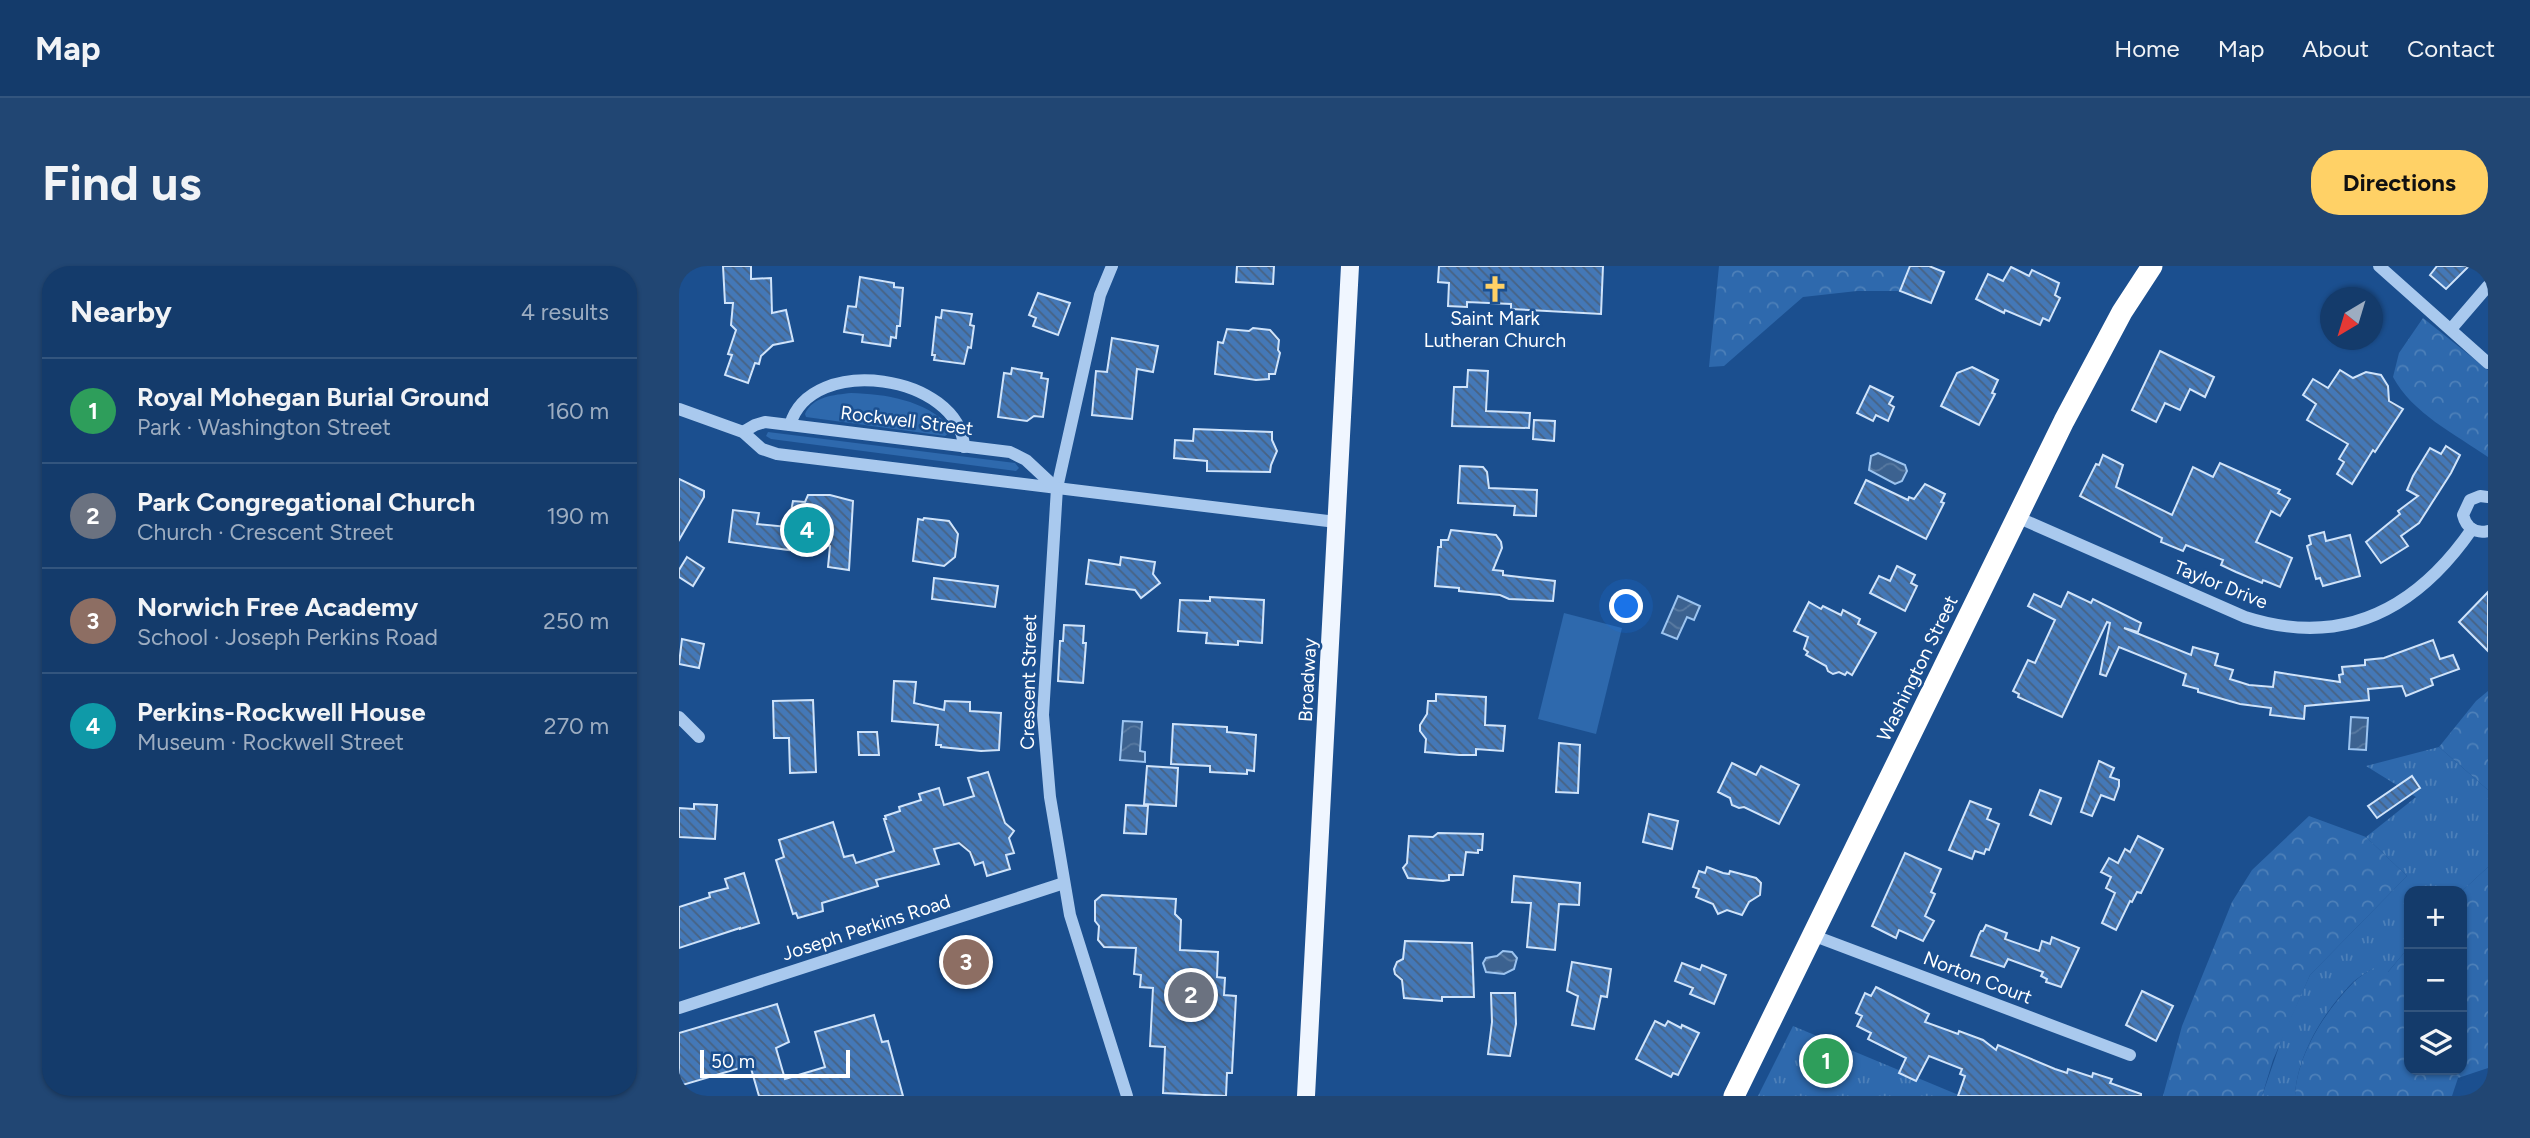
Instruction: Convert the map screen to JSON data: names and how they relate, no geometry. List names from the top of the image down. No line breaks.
{"streets":{"highway":["Washington Street"],"main road":["Broadway"],"street":["Rockwell Street","Taylor Drive","Crescent Street","Joseph Perkins Road","Norton Court"]},"crossings":[["Rockwell Street","Crescent Street"],["Taylor Drive","Washington Street"],["Washington Street","Norton Court"],["Crescent Street","Joseph Perkins Road"]],"places":{"church":["Saint Mark Lutheran Church"]},"scale_bar":"50 m","north":"bottom left","page":{"header":"Map","nav":["Home","Map","About","Contact"],"buttons":"Directions","title":"Find us","heading":["Nearby","4 results"],"list":[{"mark":"1","name":"Royal Mohegan Burial Ground","note":"Park · Washington Street","value":"160 m"},{"mark":"2","name":"Park Congregational Church","note":"Church · Crescent Street","value":"190 m"},{"mark":"3","name":"Norwich Free Academy","note":"School · Joseph Perkins Road","value":"250 m"},{"mark":"4","name":"Perkins-Rockwell House","note":"Museum · Rockwell Street","value":"270 m"}],"pins":["4","3","2","1"],"map_buttons":["+","−"],"scale":"50 m"}}
